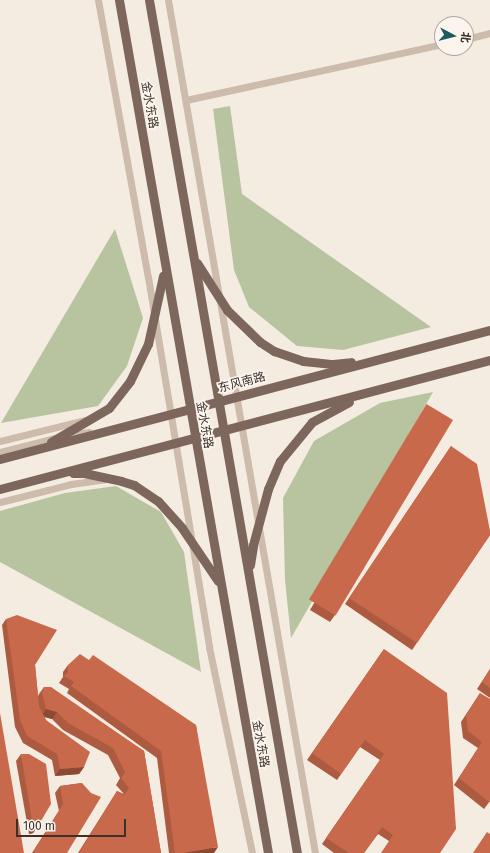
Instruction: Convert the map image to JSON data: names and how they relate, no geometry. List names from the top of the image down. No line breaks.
{"streets":{"main road":["金水东路","东风南路"]},"crossings":[["金水东路","东风南路"]],"scale_bar":"100 m","north":"right"}
